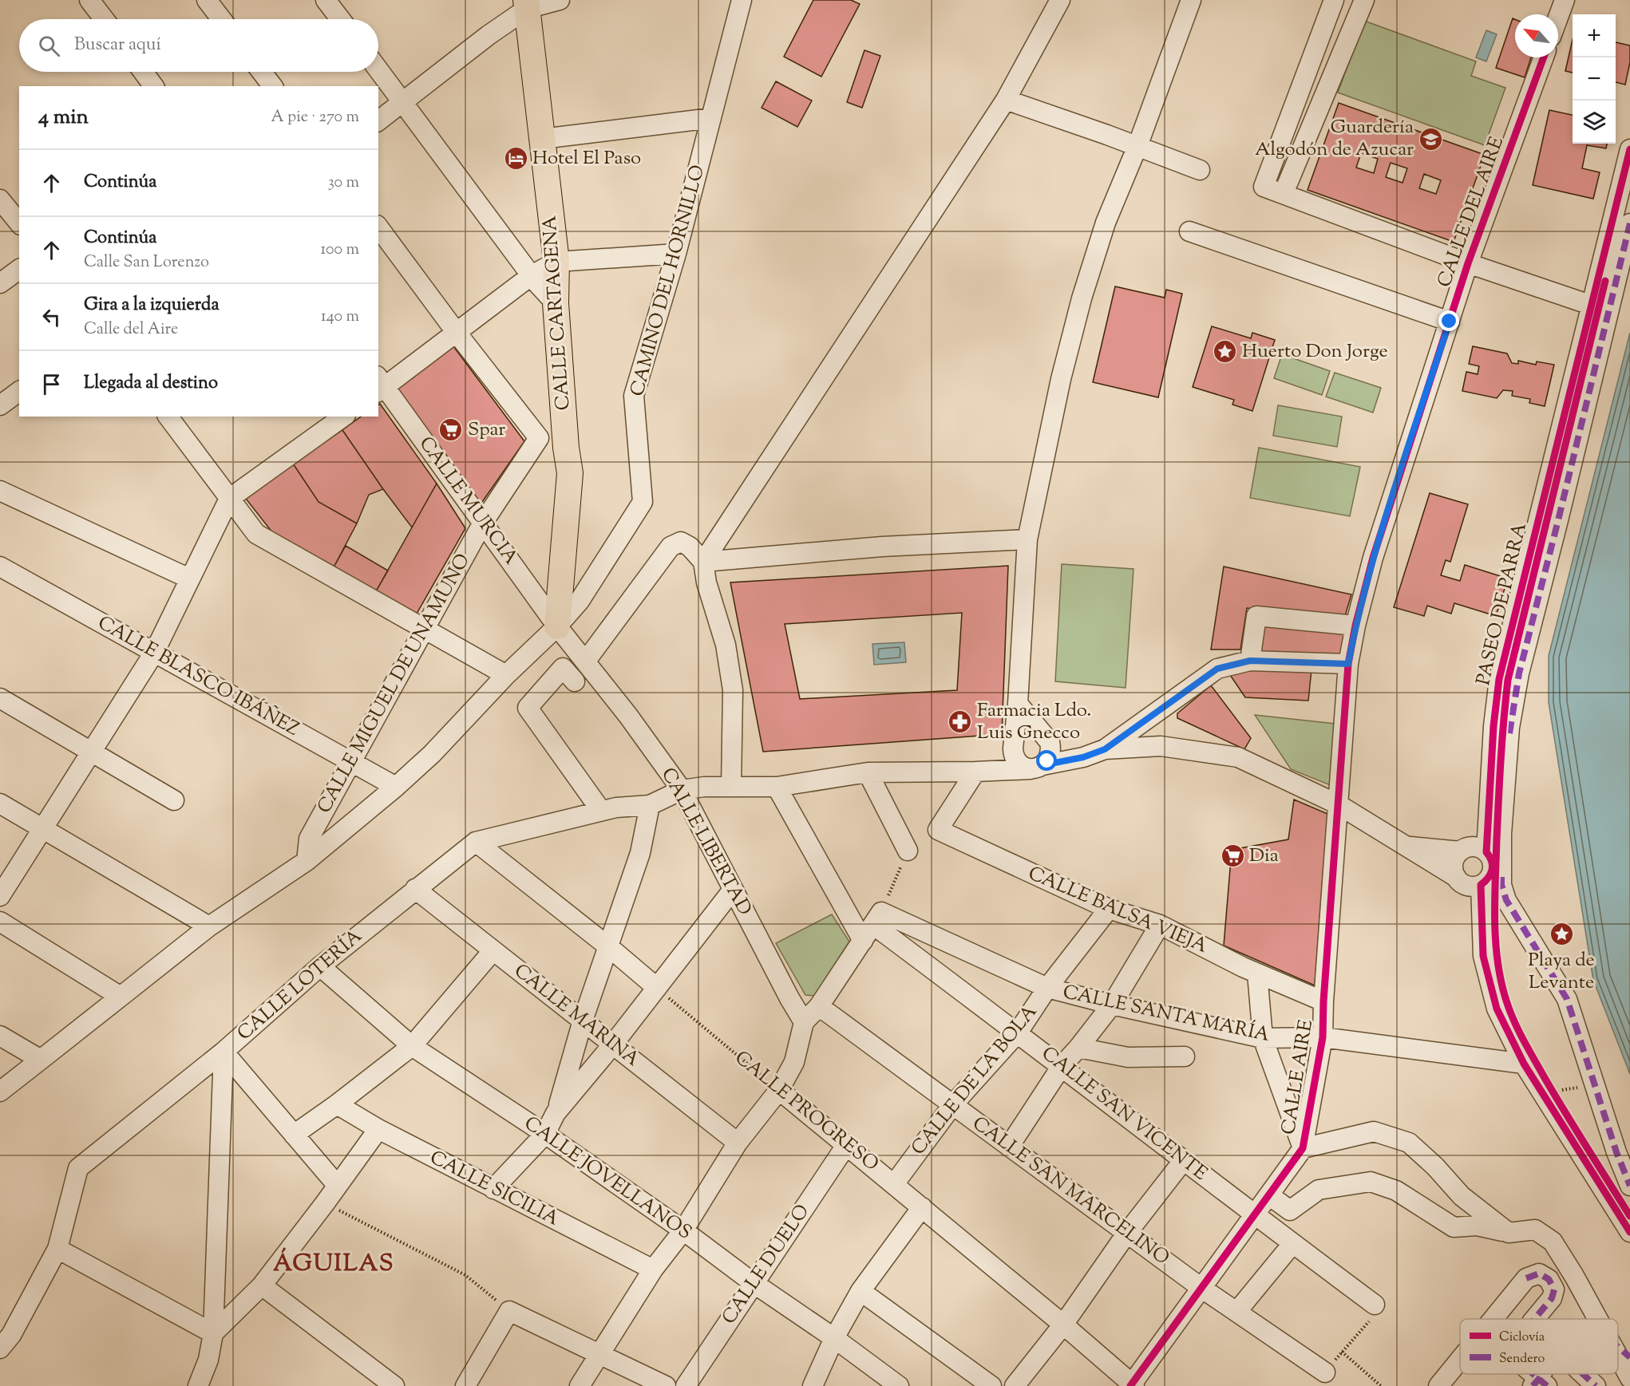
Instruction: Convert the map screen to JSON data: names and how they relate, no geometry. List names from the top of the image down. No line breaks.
{"streets":{"main road":["CALLE CARTAGENA"],"street":["CALLE DEL AIRE","CAMINO DEL HORNILLO","CALLE MURCIA","PASEO DE PARRA","CALLE BLASCO IBÁÑEZ","CALLE MIGUEL DE UNAMUNO","CALLE LIBERTAD","CALLE BALSA VIEJA","CALLE LOTERÍA","CALLE SANTA MARÍA","CALLE MARINA","CALLE AIRE","CALLE DE LA BOLA","CALLE PROGRESO","CALLE SAN VICENTE","CALLE JOVELLANOS","CALLE SICILIA","CALLE SAN MARCELINO","CALLE DUELO"]},"crossings":[["CALLE DEL AIRE","CALLE AIRE"],["CAMINO DEL HORNILLO","CALLE CARTAGENA"],["CAMINO DEL HORNILLO","CALLE MURCIA"],["CAMINO DEL HORNILLO","CALLE BLASCO IBÁÑEZ"],["CAMINO DEL HORNILLO","CALLE MIGUEL DE UNAMUNO"],["CAMINO DEL HORNILLO","CALLE LIBERTAD"],["CALLE CARTAGENA","CALLE MURCIA"],["CALLE CARTAGENA","CALLE LIBERTAD"],["CALLE MURCIA","CALLE MIGUEL DE UNAMUNO"],["CALLE MURCIA","CALLE LIBERTAD"],["CALLE BLASCO IBÁÑEZ","CALLE MIGUEL DE UNAMUNO"],["CALLE BALSA VIEJA","CALLE AIRE"],["CALLE BALSA VIEJA","CALLE DE LA BOLA"],["CALLE LOTERÍA","CALLE MARINA"],["CALLE LOTERÍA","CALLE JOVELLANOS"],["CALLE SANTA MARÍA","CALLE AIRE"],["CALLE SANTA MARÍA","CALLE DE LA BOLA"],["CALLE SANTA MARÍA","CALLE SAN VICENTE"],["CALLE AIRE","CALLE PROGRESO"],["CALLE AIRE","CALLE SAN VICENTE"],["CALLE AIRE","CALLE SAN MARCELINO"],["CALLE DE LA BOLA","CALLE PROGRESO"],["CALLE DE LA BOLA","CALLE SAN VICENTE"],["CALLE DE LA BOLA","CALLE SAN MARCELINO"],["CALLE PROGRESO","CALLE DUELO"],["CALLE JOVELLANOS","CALLE DUELO"]],"districts":["ÁGUILAS"],"places":{"school or university":["Guardería Algodón de Azucar"],"hotel":["Hotel El Paso"],"place":["Huerto Don Jorge","Playa de Levante"],"supermarket":["Spar","Dia"],"pharmacy":["Farmacia Ldo. Luis Gnecco"]},"legend":["Ciclovía","Sendero"],"north":"top left","page":{"map_buttons":["+","−"],"search":"Buscar aquí","heading":["4 min","A pie · 270 m"],"list":[["Continúa","30 m"],["Continúa","Calle San Lorenzo","100 m"],["Gira a la izquierda","Calle del Aire","140 m"],"Llegada al destino"]}}
